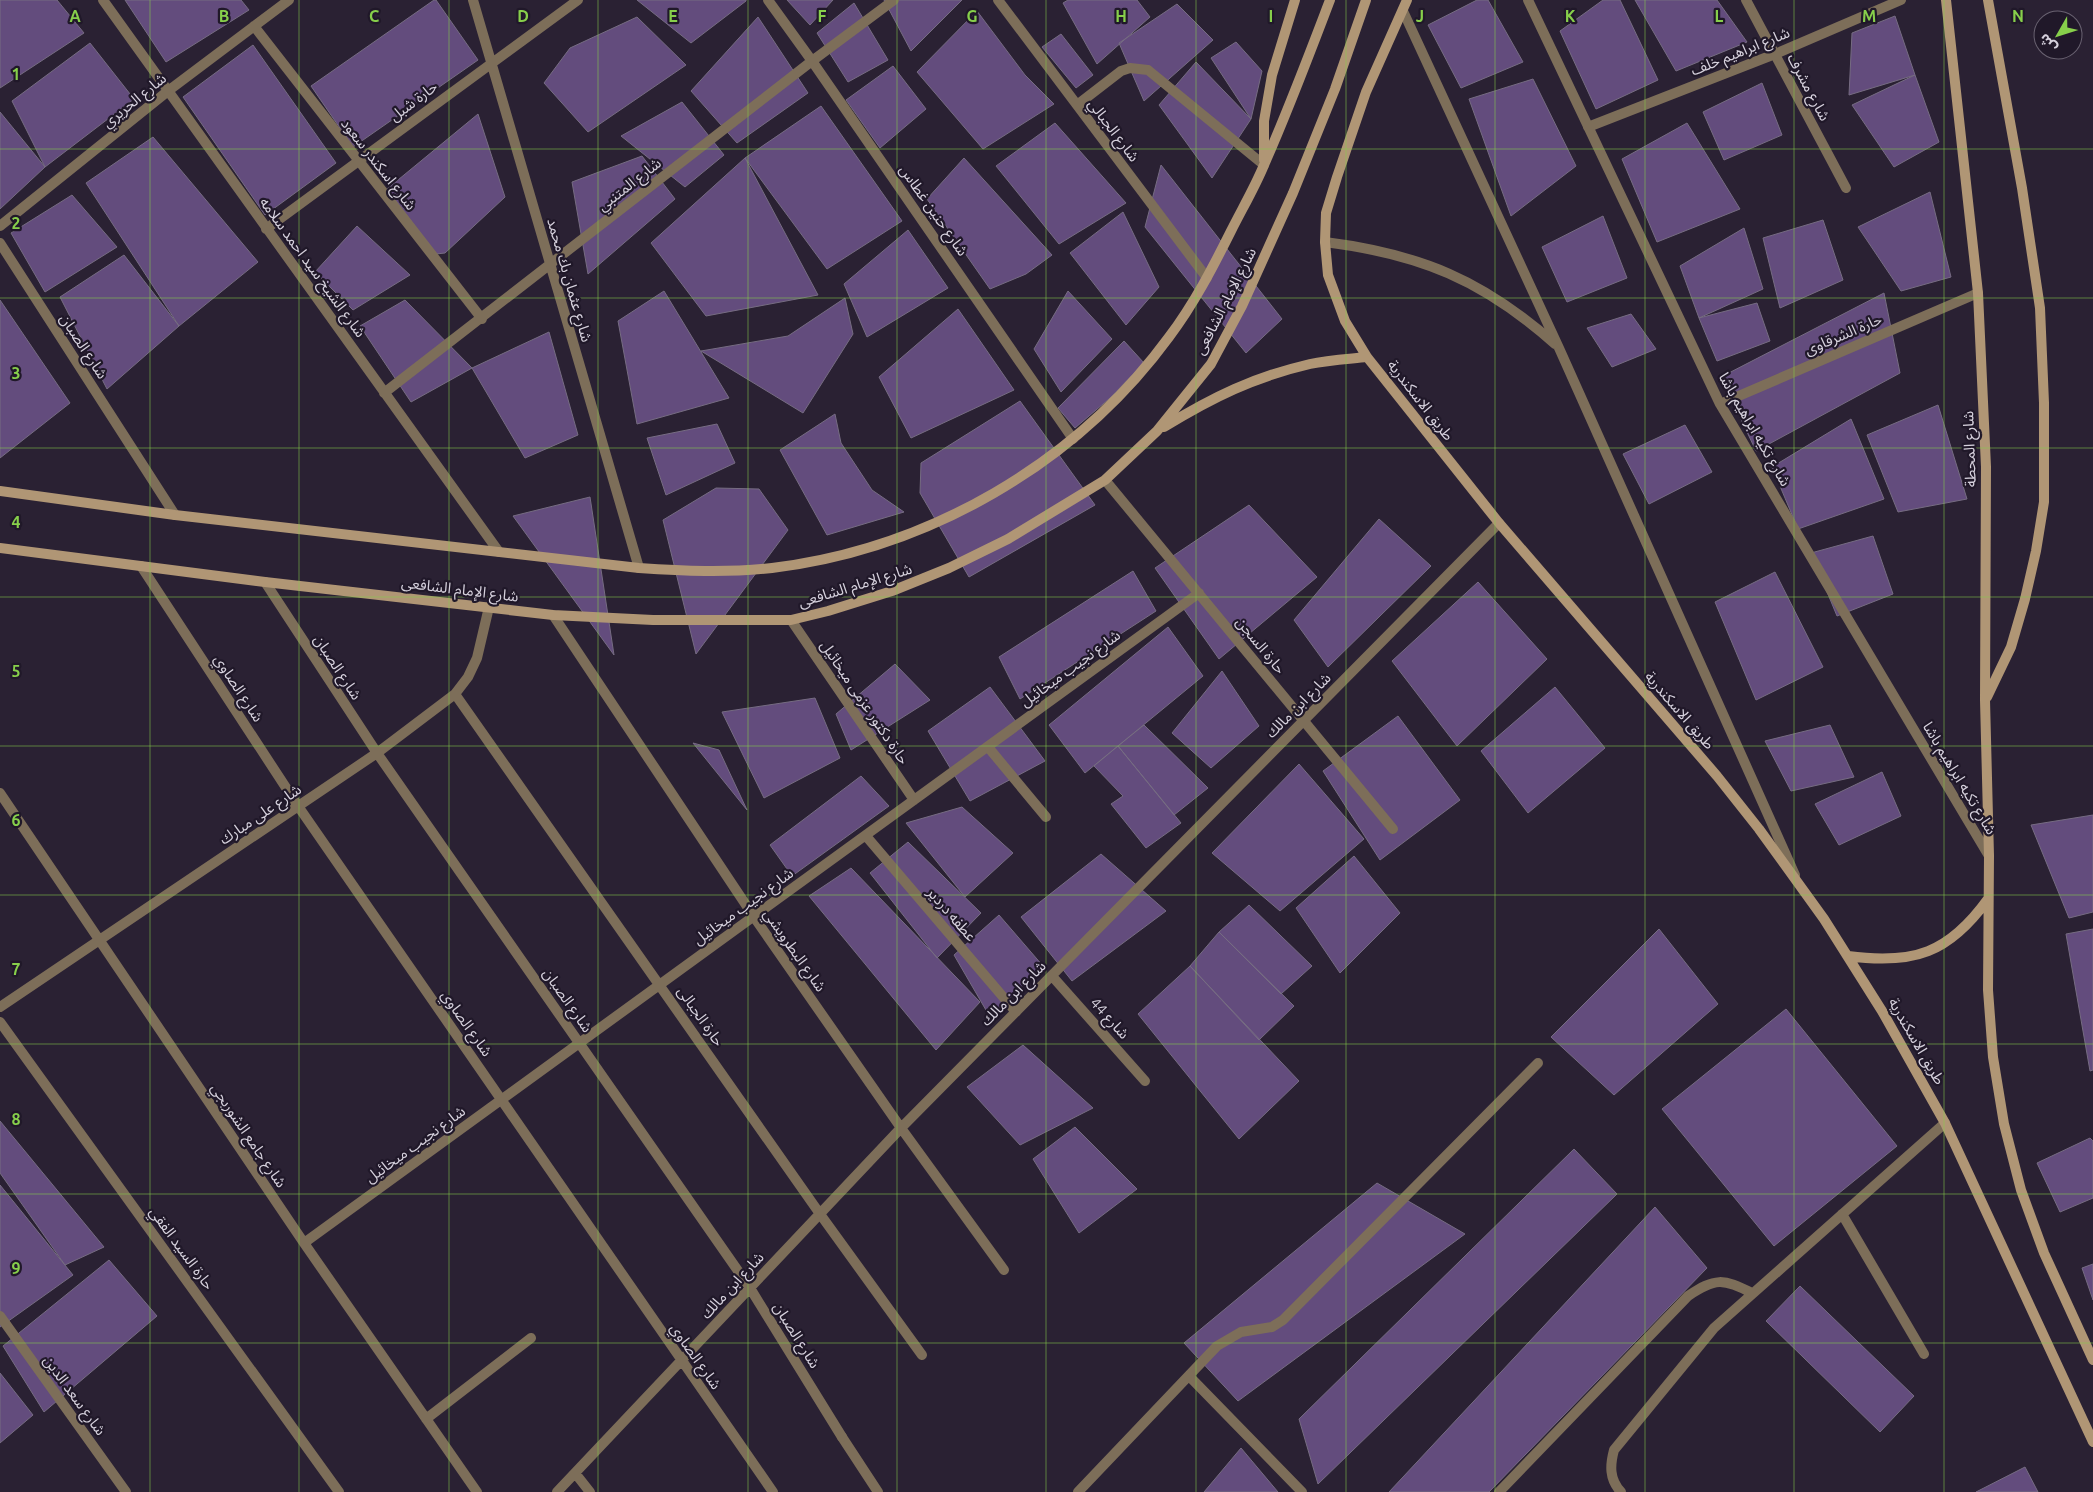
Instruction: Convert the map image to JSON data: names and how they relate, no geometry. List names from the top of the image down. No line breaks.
{"streets":{"main road":["شارع الإمام الشافعى","طريق الاسكندرية","شارع المحطة"],"street":["شارع ابراهيم خلف","شارع مشرف","شارع الحريري","حارة شبل","شارع الجبالي","شارع اسكندر سعود","شارع المتنبي","شارع حنين غطاس","شارع الشيخ سيد احمد سلامه","شارع عثمان بك محمد","حارة الشرقاوى","شارع الصبان","شارع تكيه ابراهيم باشا","حارة السجن","شارع نجيب ميخائيل","شارع الصاوي","حارة دكتور عزمى ميخائيل","شارع ابن مالك","شارع على مبارك","عطفه دردير","شارع البطرويشي","حارة الجبالى","شارع 44","شارع جامع الشوربجي","حارة السيد الفقي","شارع سعد الدين"]},"crossings":[["شارع ابراهيم خلف","شارع مشرف"],["شارع ابراهيم خلف","شارع تكيه ابراهيم باشا"],["شارع الحريري","شارع اسكندر سعود"],["شارع الحريري","شارع الشيخ سيد احمد سلامه"],["حارة شبل","شارع اسكندر سعود"],["حارة شبل","شارع الشيخ سيد احمد سلامه"],["حارة شبل","شارع عثمان بك محمد"],["شارع الجبالي","شارع الإمام الشافعى"],["شارع اسكندر سعود","شارع المتنبي"],["شارع المتنبي","شارع حنين غطاس"],["شارع المتنبي","شارع الشيخ سيد احمد سلامه"],["شارع المتنبي","شارع عثمان بك محمد"],["شارع حنين غطاس","شارع الإمام الشافعى"],["شارع الشيخ سيد احمد سلامه","شارع الإمام الشافعى"],["شارع عثمان بك محمد","شارع الإمام الشافعى"],["شارع الإمام الشافعى","شارع الصبان"],["شارع الإمام الشافعى","حارة السجن"],["شارع الإمام الشافعى","شارع الصاوي"],["شارع الإمام الشافعى","حارة دكتور عزمى ميخائيل"],["شارع الإمام الشافعى","شارع على مبارك"],["شارع الإمام الشافعى","شارع البطرويشي"],["حارة الشرقاوى","شارع تكيه ابراهيم باشا"],["حارة الشرقاوى","شارع المحطة"],["شارع الصبان","شارع نجيب ميخائيل"],["شارع الصبان","شارع ابن مالك"],["شارع الصبان","شارع على مبارك"],["طريق الاسكندرية","شارع ابن مالك"],["شارع تكيه ابراهيم باشا","شارع المحطة"],["حارة السجن","شارع نجيب ميخائيل"],["حارة السجن","شارع ابن مالك"],["شارع نجيب ميخائيل","شارع الصاوي"],["شارع نجيب ميخائيل","حارة دكتور عزمى ميخائيل"],["شارع نجيب ميخائيل","عطفه دردير"],["شارع نجيب ميخائيل","شارع البطرويشي"],["شارع نجيب ميخائيل","حارة الجبالى"],["شارع نجيب ميخائيل","شارع جامع الشوربجي"],["شارع الصاوي","شارع ابن مالك"],["شارع الصاوي","شارع على مبارك"],["شارع ابن مالك","عطفه دردير"],["شارع ابن مالك","شارع البطرويشي"],["شارع ابن مالك","حارة الجبالى"],["شارع ابن مالك","شارع 44"],["شارع على مبارك","حارة الجبالى"],["شارع على مبارك","شارع جامع الشوربجي"]],"north":"bottom left","grid":{"columns":["A","B","C","D","E","F","G","H","I","J","K","L","M","N"],"rows":["1","2","3","4","5","6","7","8","9"]}}
